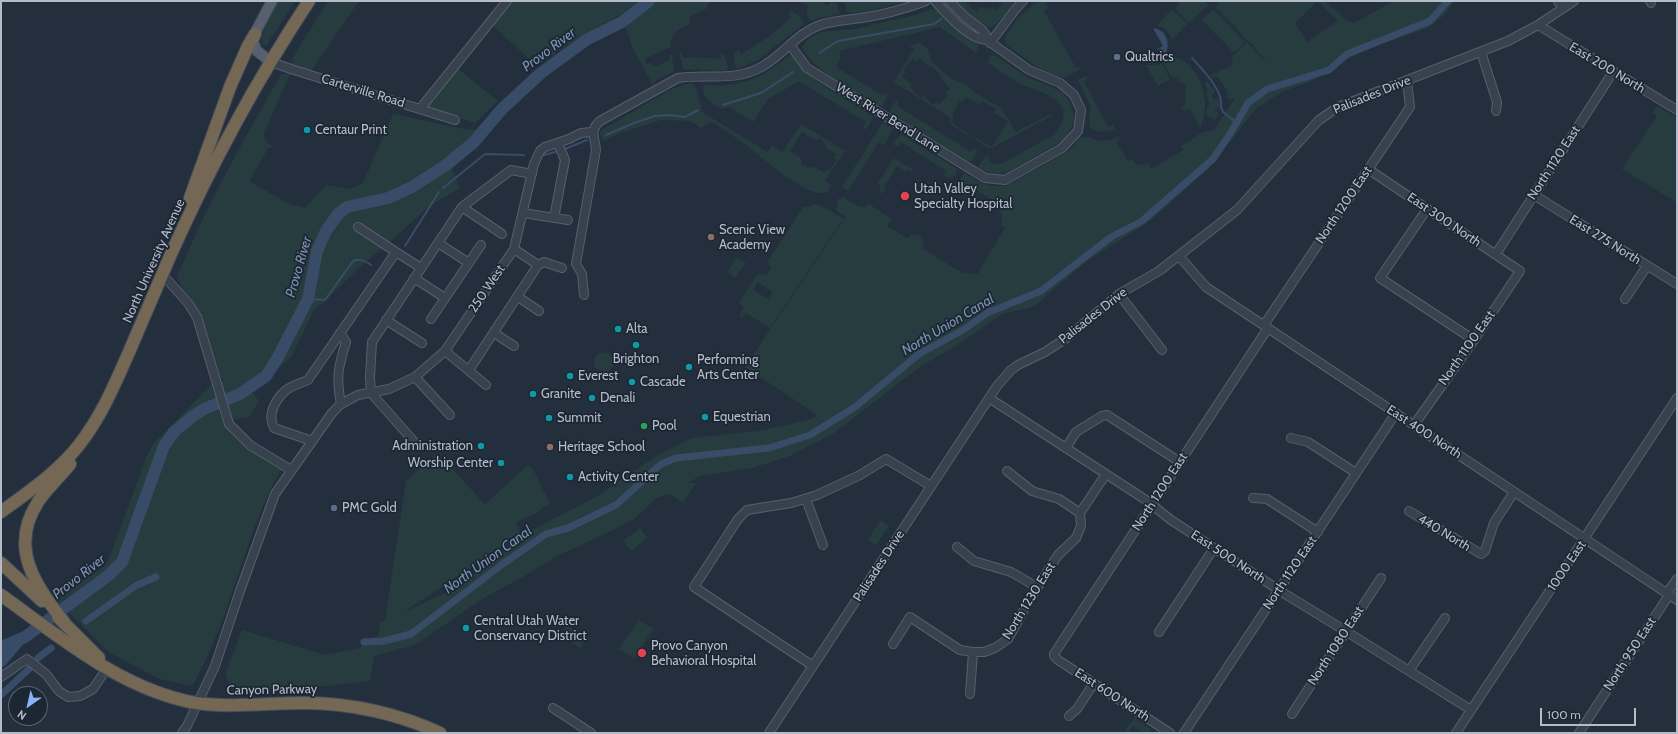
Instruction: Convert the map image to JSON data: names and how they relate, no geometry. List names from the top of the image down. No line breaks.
{"streets":{"highway":["North University Avenue","Canyon Parkway"],"street":["East 200 North","Carterville Road","Palisades Drive","West River Bend Lane","North 1120 East","North 1200 East","East 300 North","East 275 North","250 West","North 1100 East","East 400 North","440 North","East 500 North","1000 East","North 1230 East","North 1080 East","North 950 East","East 600 North"]},"crossings":[["East 200 North","Palisades Drive"],["East 200 North","North 1120 East"],["Carterville Road","North University Avenue"],["Palisades Drive","North 1200 East"],["Palisades Drive","East 400 North"],["Palisades Drive","East 500 North"],["West River Bend Lane","250 West"],["North 1120 East","East 300 North"],["North 1120 East","East 275 North"],["North 1120 East","East 400 North"],["North 1120 East","East 500 North"],["North 1200 East","East 300 North"],["North 1200 East","East 400 North"],["North 1200 East","East 500 North"],["North 1200 East","East 600 North"],["East 300 North","North 1100 East"],["250 West","Canyon Parkway"],["North 1100 East","East 400 North"],["East 400 North","440 North"],["East 400 North","1000 East"],["East 400 North","North 950 East"],["East 500 North","1000 East"],["East 500 North","North 1080 East"]],"water":["Provo River","North Union Canal"],"places":["Qualtrics","Centaur Print","Utah Valley Specialty Hospital","Scenic View Academy","Alta","Brighton","Performing Arts Center","Everest","Cascade","Granite","Denali","Equestrian","Summit","Pool","Administration","Heritage School","Worship Center","Activity Center","PMC Gold","Central Utah Water Conservancy District","Provo Canyon Behavioral Hospital"],"scale_bar":"100 m","north":"bottom left"}
